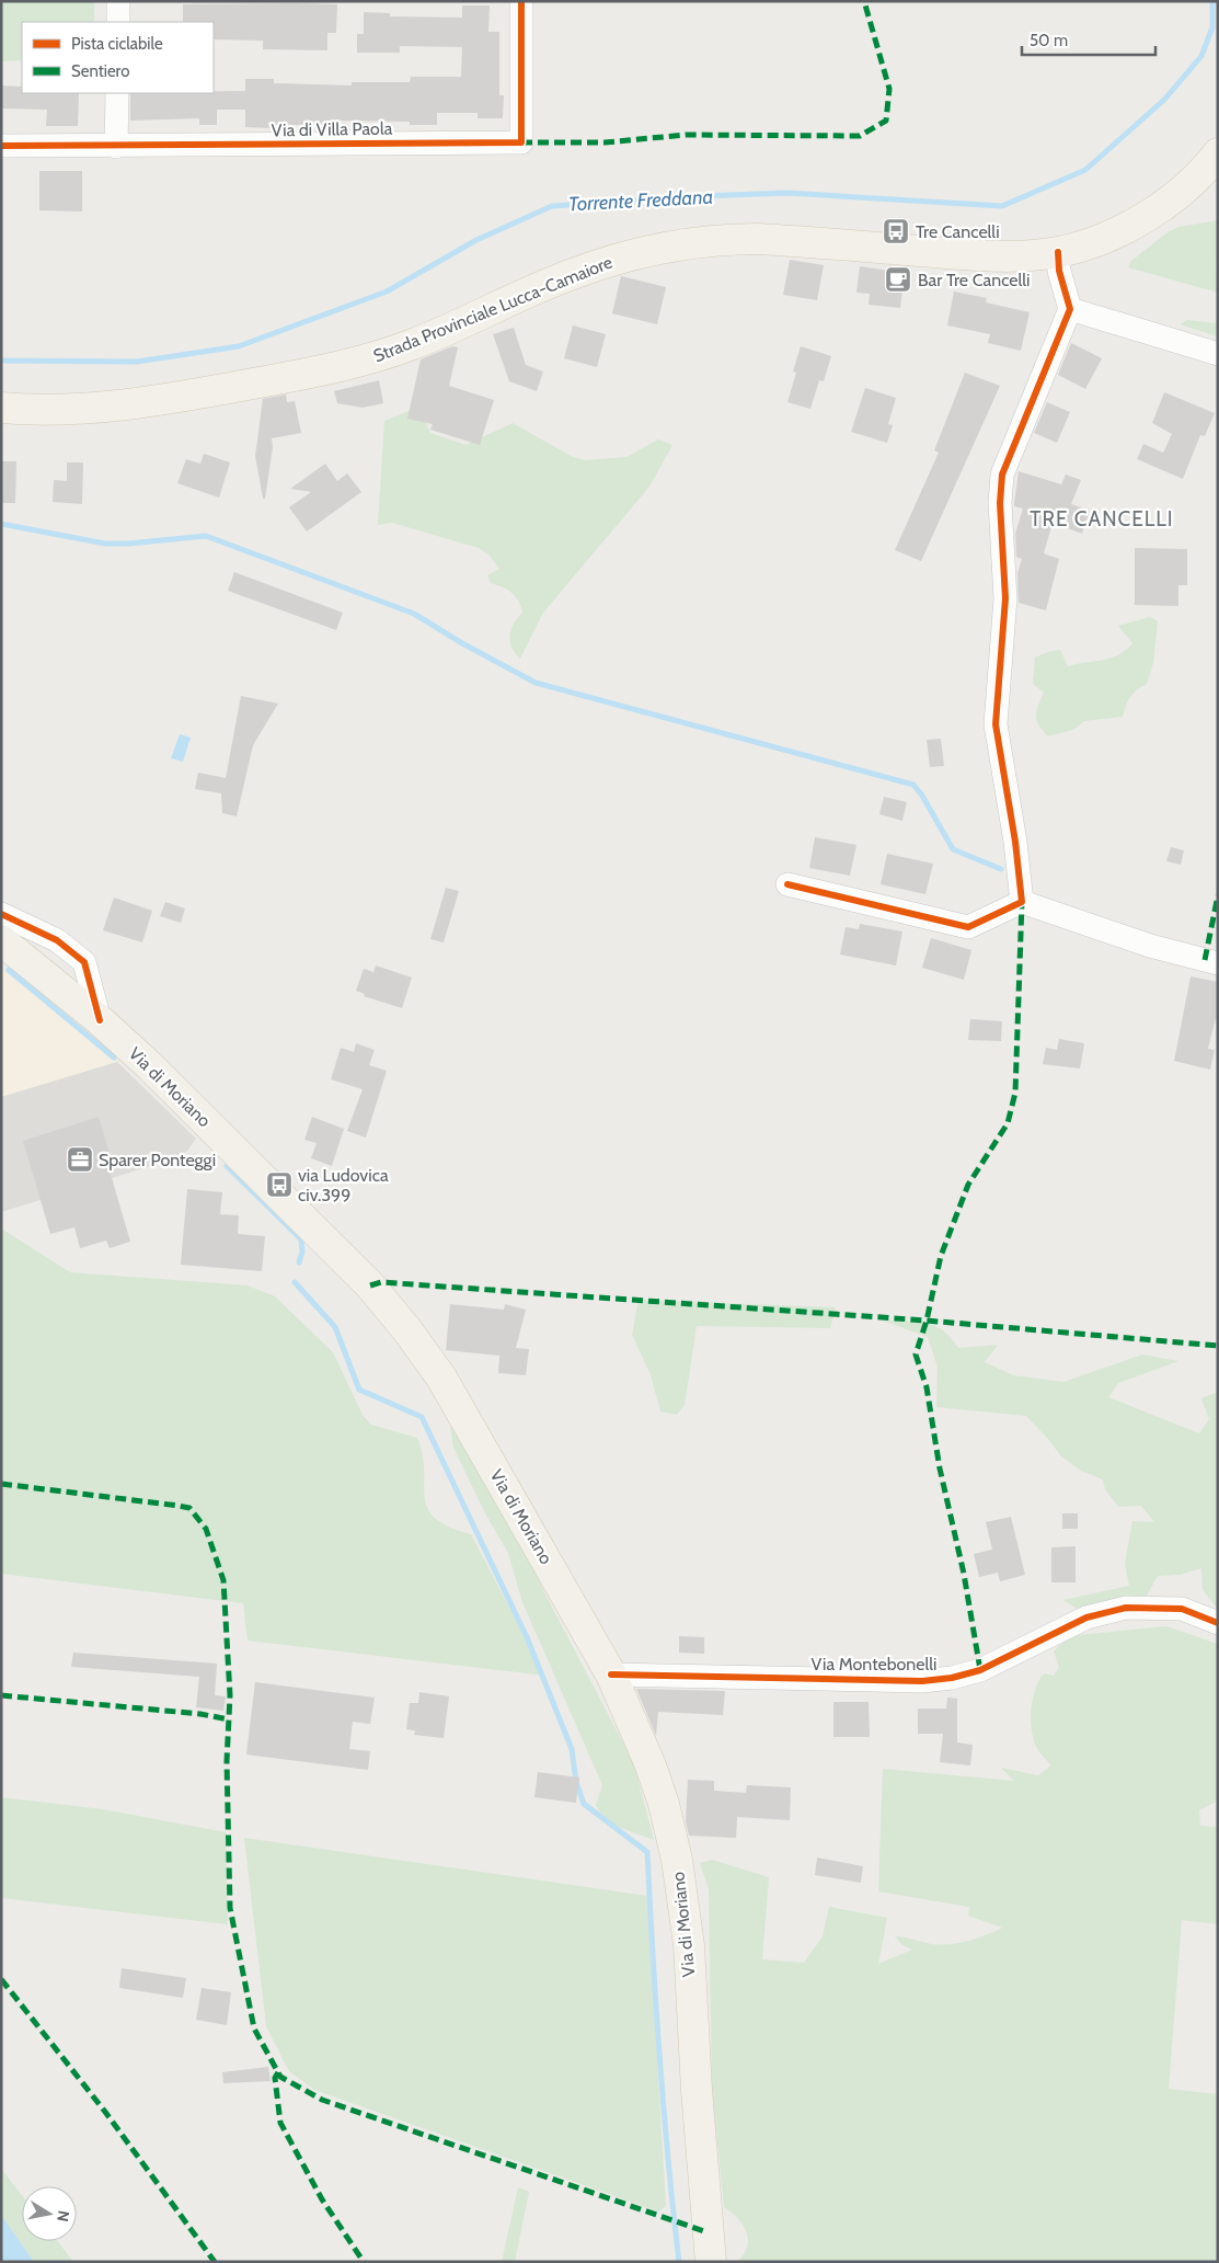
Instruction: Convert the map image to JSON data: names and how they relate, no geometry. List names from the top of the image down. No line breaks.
{"streets":{"main road":["Strada Provinciale Lucca-Camaiore","Via di Moriano"],"street":["Via di Villa Paola","Via Montebonelli"]},"crossings":[["Via di Moriano","Via Montebonelli"]],"districts":["TRE CANCELLI"],"water":["Torrente Freddana"],"places":{"bus stop":["Tre Cancelli","via Ludovica civ.399"],"cafe":["Bar Tre Cancelli"],"office":["Sparer Ponteggi"]},"legend":["Pista ciclabile","Sentiero"],"scale_bar":"50 m","north":"right"}
